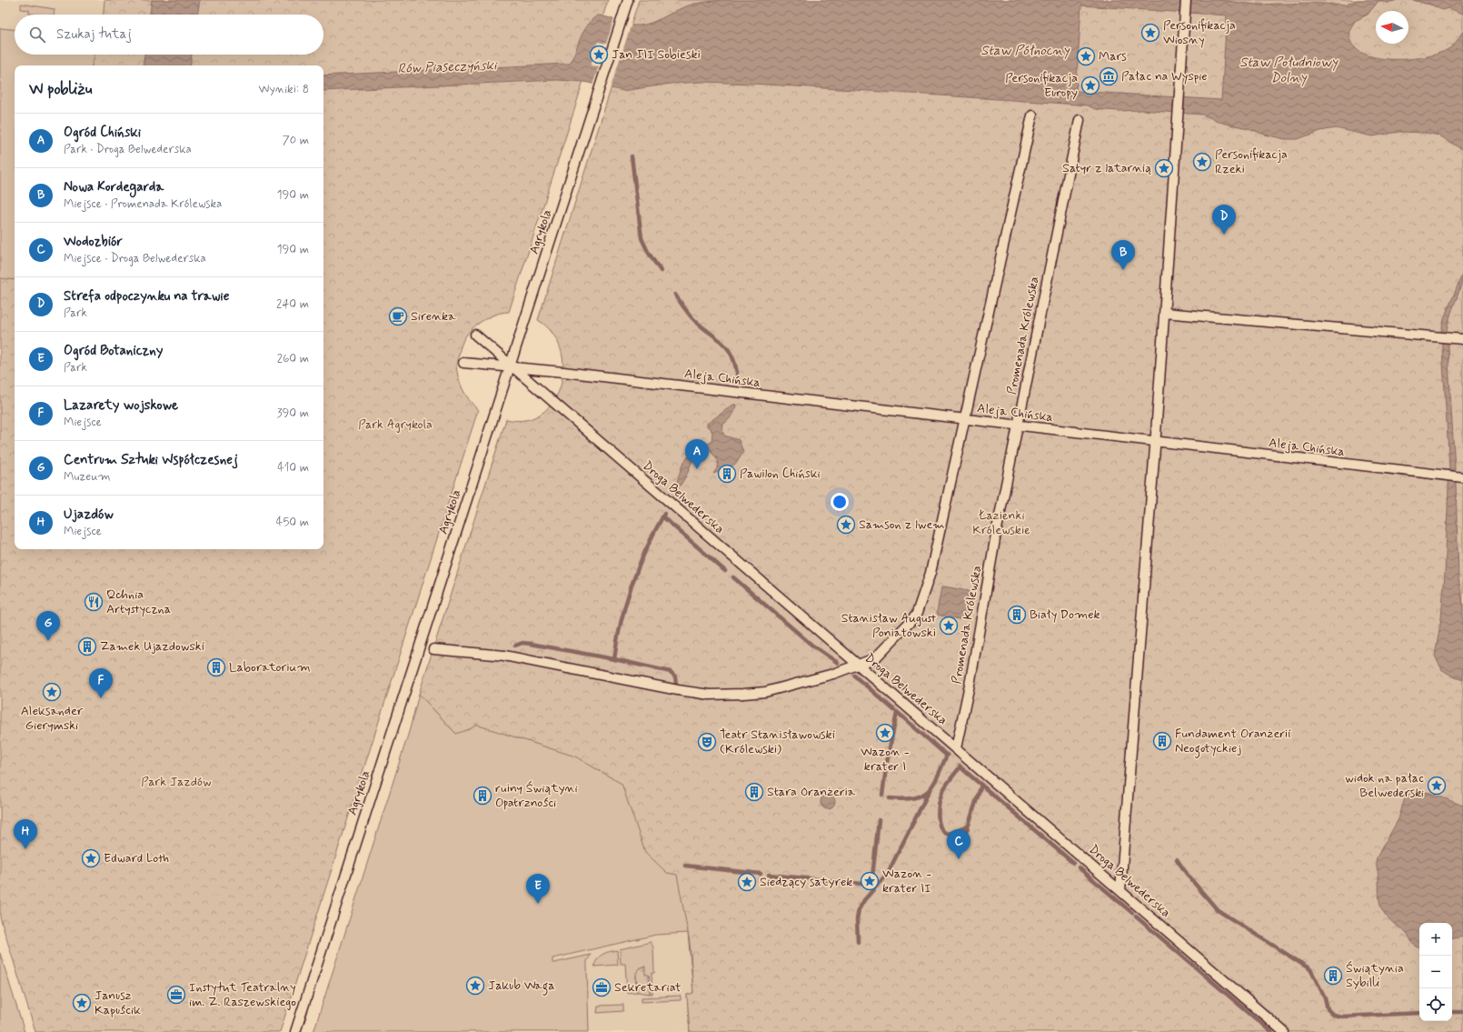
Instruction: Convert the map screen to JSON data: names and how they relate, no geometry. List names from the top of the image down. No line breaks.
{"streets":{"street":["Agrykola","Promenada Królewska","Aleja Chińska","Droga Belwederska"]},"crossings":[["Agrykola","Aleja Chińska"],["Agrykola","Droga Belwederska"],["Promenada Królewska","Aleja Chińska"],["Promenada Królewska","Droga Belwederska"],["Aleja Chińska","Droga Belwederska"]],"water":["Staw Północny","Staw Południowy Dolny","Rów Piaseczyński"],"parks":["Park Agrykola","Łazienki Królewskie","Park Jazdów"],"places":{"place":["Personifikacja Wiosny","Jan III Sobieski","Mars","Personifikacja Europy","Personifikacja Rzeki","Satyr z latarnią","Samson z lwem","Stanisław August Poniatowski","Aleksander Gierymski","Wazon - krater I","widok na pałac Belwederski","Edward Loth","Wazon - krater II","Siedzący satyrek","Jakub Waga","Janusz Kapuścik"],"museum":["Pałac na Wyspie"],"cafe":["Sirenka"],"building":["Pawilon Chiński","Biały Domek","Zamek Ujazdowski","Laboratorium","Fundament Oranżerii Neogotyckiej","Stara Oranżeria","ruiny Świątyni Opatrzności","Świątynia Sybilli"],"restaurant":["Qchnia Artystyczna"],"theatre":["Teatr Stanisławowski (Królewski)"],"office":["Sekretariat","Instytut Teatralny im. Z. Raszewskiego"]},"north":"left","page":{"search":"Szukaj tutaj","heading":["W pobliżu","Wyniki: 8"],"list":[{"mark":"A","name":"Ogród Chiński","note":"Park · Droga Belwederska","value":"70 m"},{"mark":"B","name":"Nowa Kordegarda","note":"Miejsce · Promenada Królewska","value":"190 m"},{"mark":"C","name":"Wodozbiór","note":"Miejsce · Droga Belwederska","value":"190 m"},{"mark":"D","name":"Strefa odpoczynku na trawie","note":"Park","value":"240 m"},{"mark":"E","name":"Ogród Botaniczny","note":"Park","value":"260 m"},{"mark":"F","name":"Lazarety wojskowe","note":"Miejsce","value":"390 m"},{"mark":"G","name":"Centrum Sztuki Współczesnej","note":"Muzeum","value":"410 m"},{"mark":"H","name":"Ujazdów","note":"Miejsce","value":"450 m"}],"pins":["D","B","A","G","F","H","C","E"],"map_buttons":["+","−"]}}
